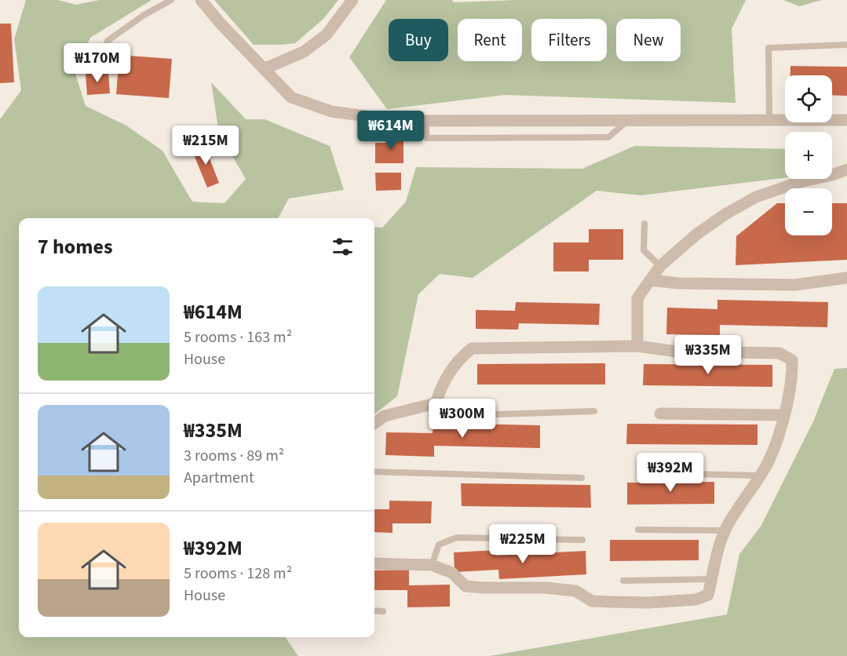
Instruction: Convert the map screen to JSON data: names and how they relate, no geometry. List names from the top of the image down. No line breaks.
{"page":{"chip":["Buy","Rent","Filters","New"],"price":["₩170M","₩614M","₩215M","₩335M","₩300M","₩392M","₩225M"],"map_buttons":["+","−"],"heading":"7 homes","list":[{"name":"₩614M","note":"5 rooms · 163 m² · House"},{"name":"₩335M","note":"3 rooms · 89 m² · Apartment"},{"name":"₩392M","note":"5 rooms · 128 m² · House"}]}}
